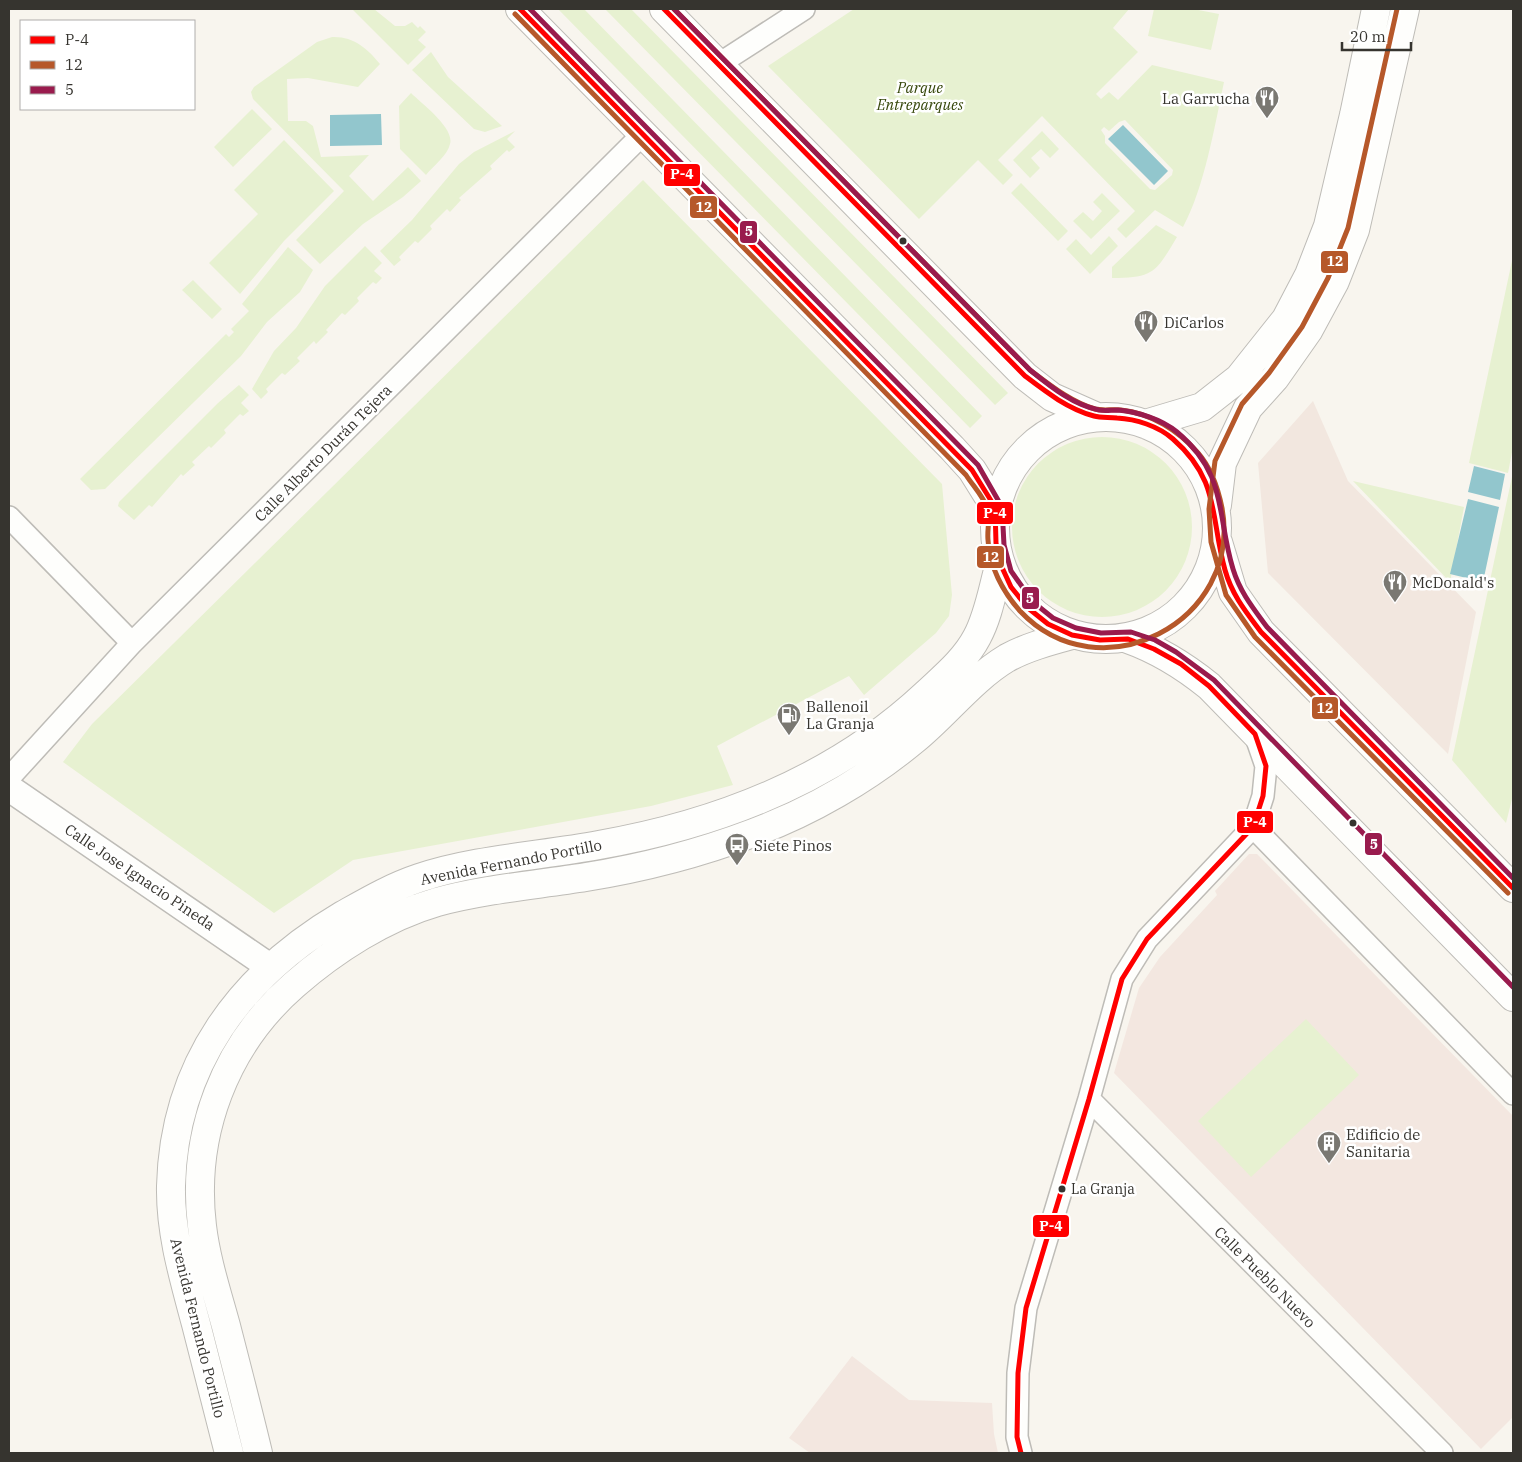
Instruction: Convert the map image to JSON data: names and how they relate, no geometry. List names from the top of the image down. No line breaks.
{"streets":{"main road":["Avenida Fernando Portillo"],"street":["Calle Alberto Durán Tejera","Calle Jose Ignacio Pineda","Calle Pueblo Nuevo"]},"crossings":[["Avenida Fernando Portillo","Calle Jose Ignacio Pineda"]],"parks":["Parque Entreparques"],"places":{"restaurant":["La Garrucha","DiCarlos","McDonald's"],"fuel station":["Ballenoil La Granja"],"bus stop":["Siete Pinos"],"building":["Edificio de Sanitaria"],"other":["La Granja"]},"lines":["transit line P-4","transit line 12","transit line 5"],"legend":["P-4","12","5"],"scale_bar":"20 m"}
